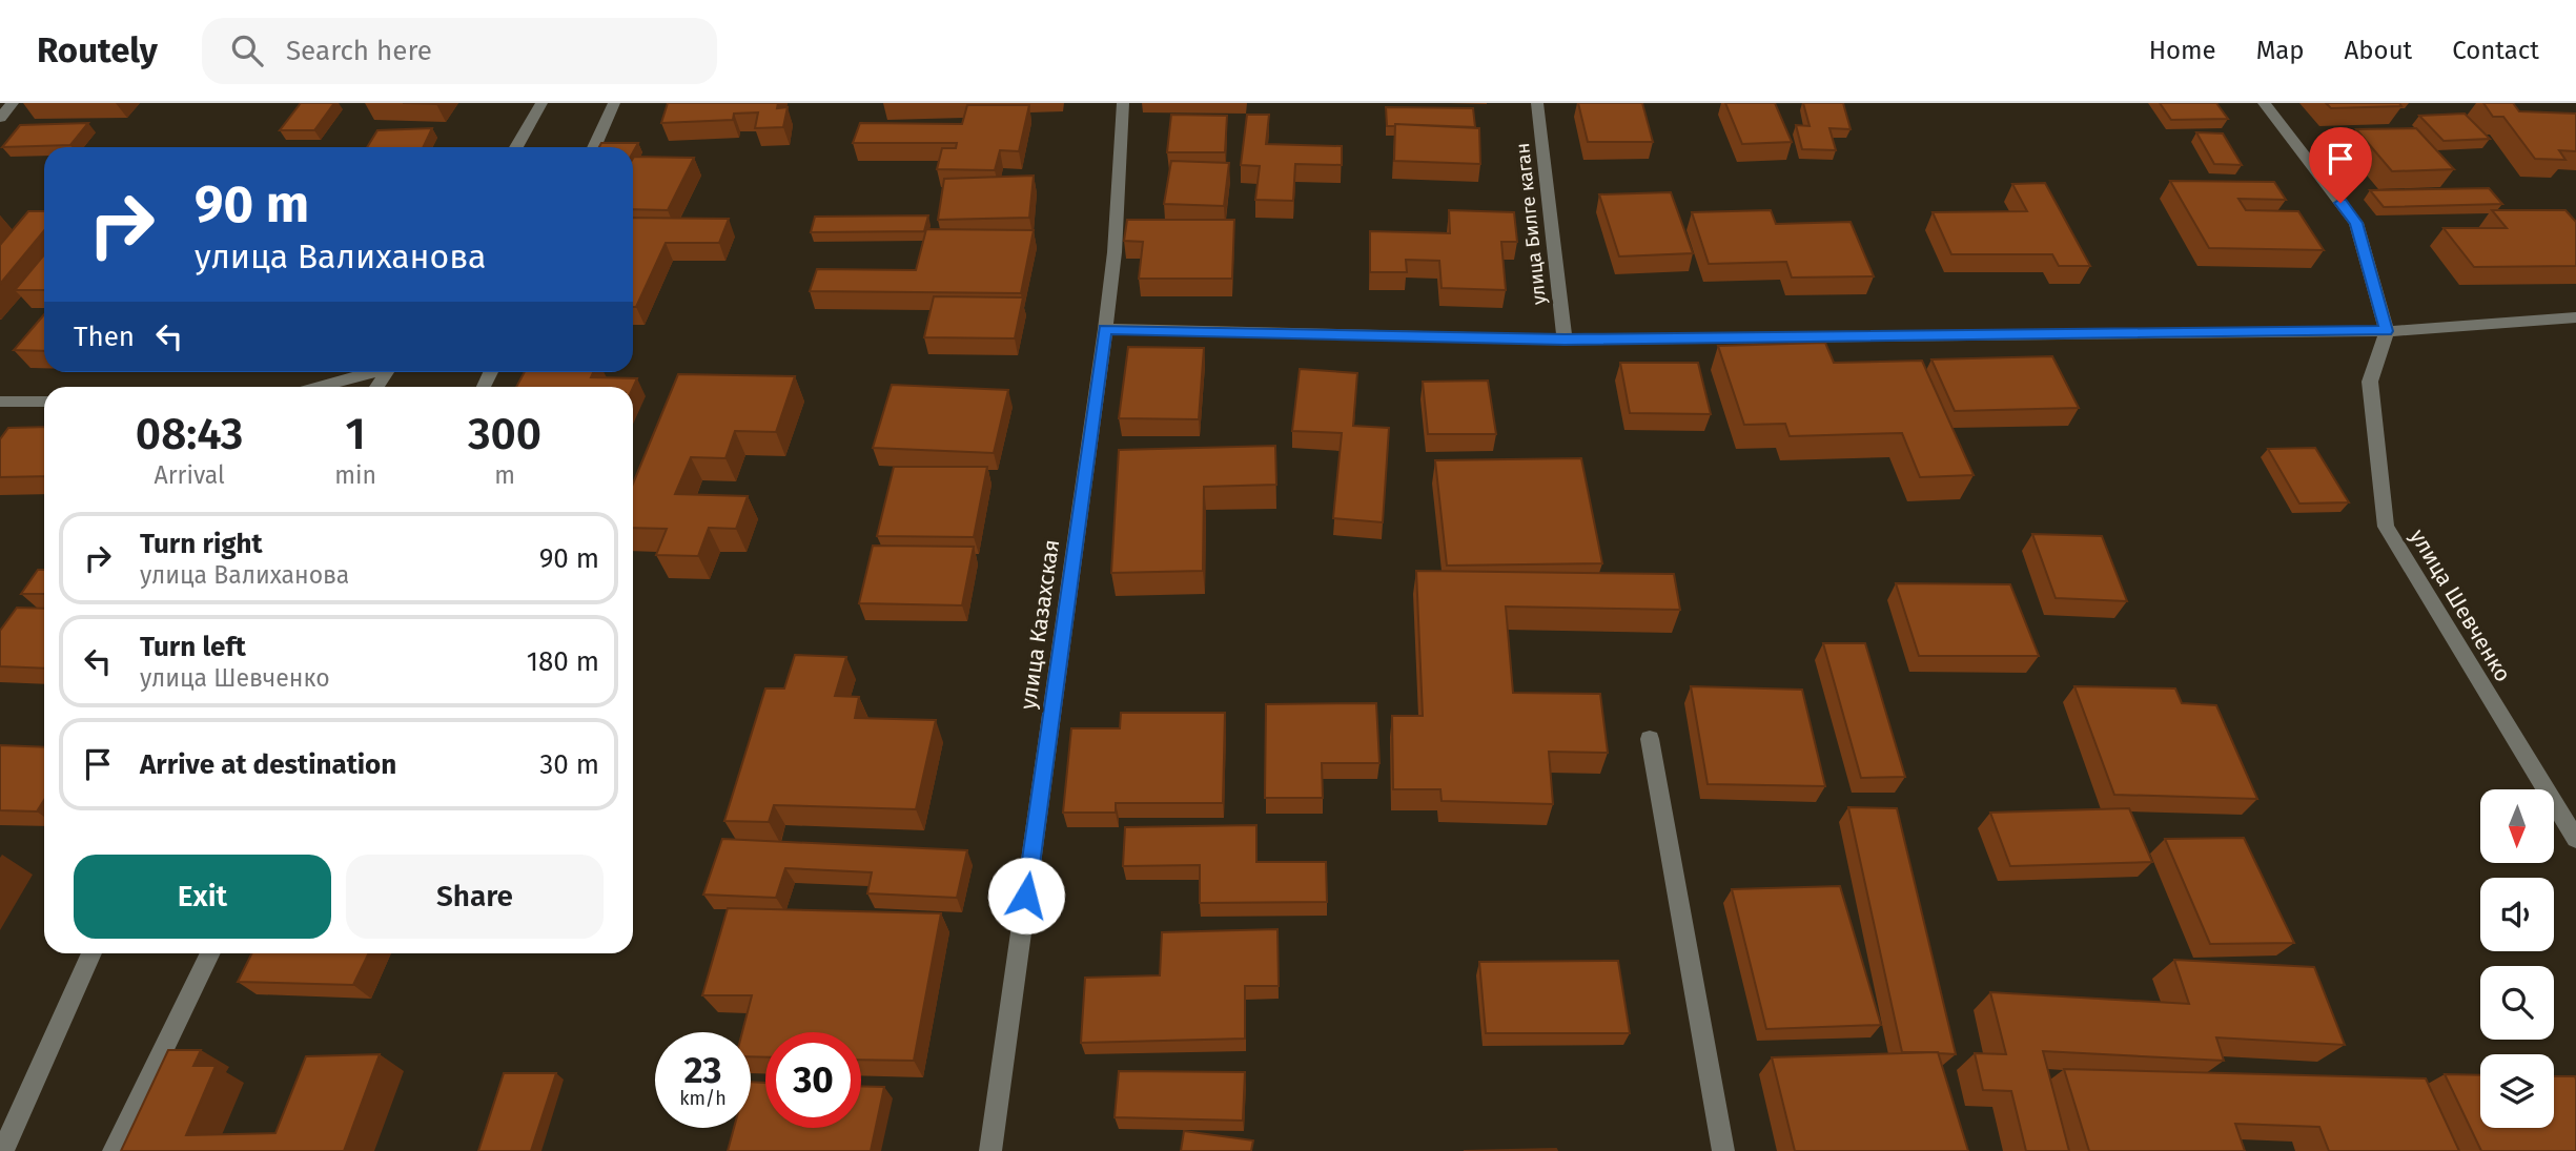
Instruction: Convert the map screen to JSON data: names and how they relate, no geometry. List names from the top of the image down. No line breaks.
{"streets":{"street":["улица Билге каган","улица Шевченко","улица Казахская"]},"north":"bottom","page":{"header":"Routely","search":"Search here","nav":["Home","Map","About","Contact"],"turn":["90 m","улица Валиханова"],"then":"Then","eta":["08:43","Arrival","1","min","300","m"],"list":[{"name":"Turn right","note":"улица Валиханова","value":"90 m"},{"name":"Turn left","note":"улица Шевченко","value":"180 m"},{"name":"Arrive at destination","value":"30 m"}],"buttons":["Exit","Share"],"speed":"23 km/h","limit":"30"}}
